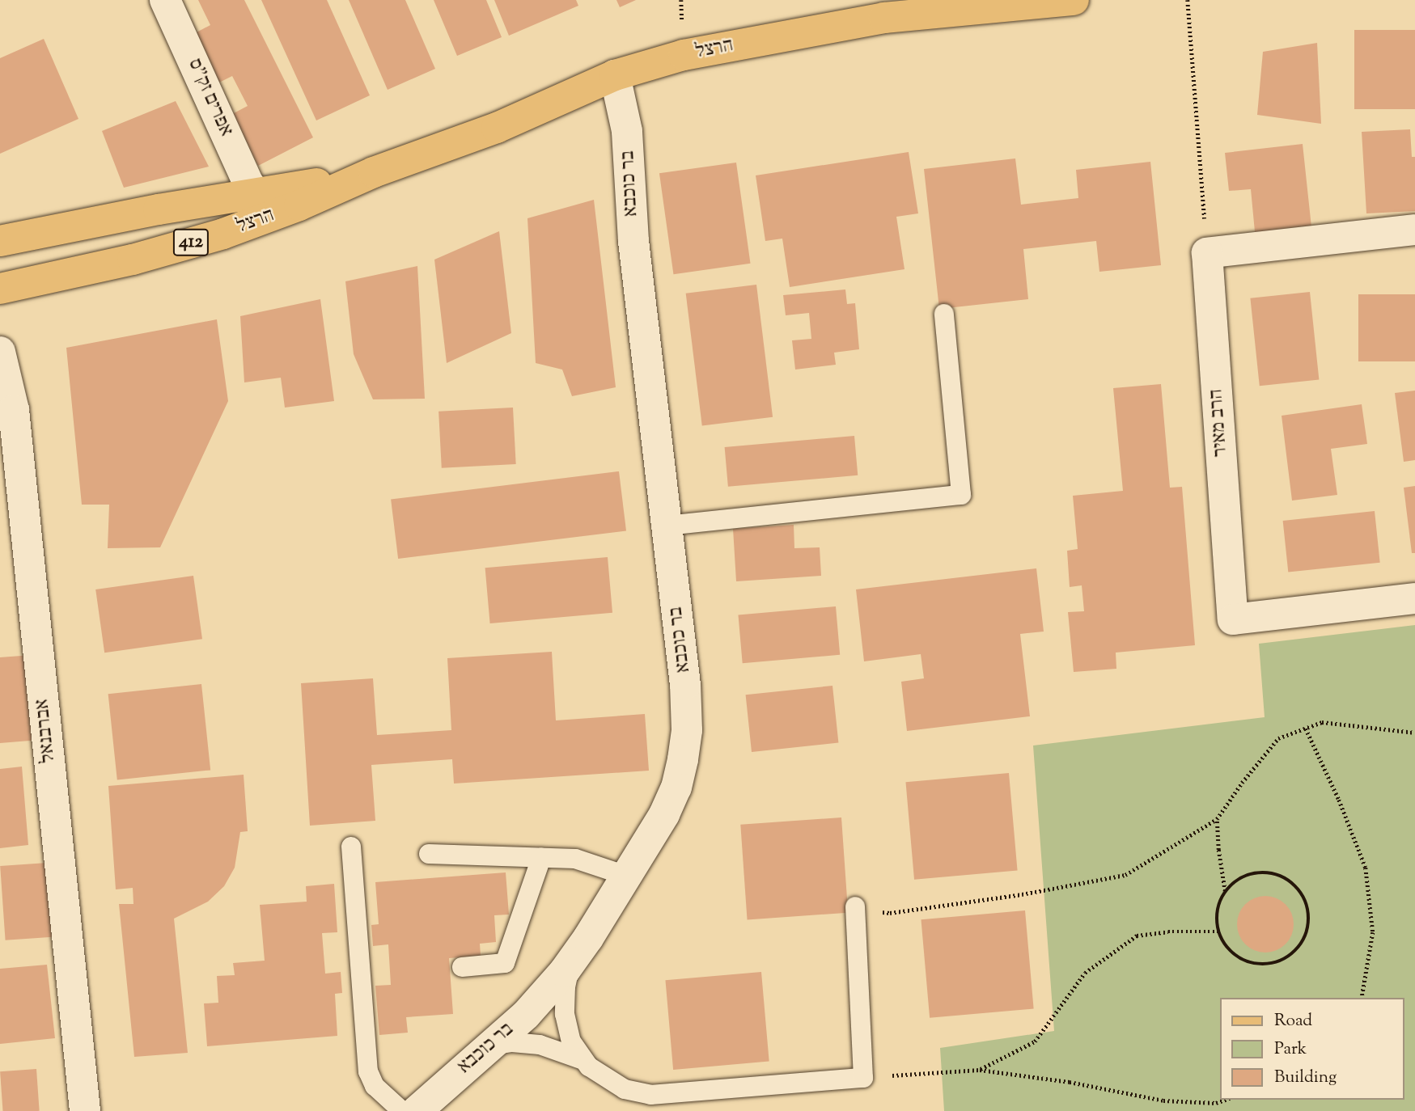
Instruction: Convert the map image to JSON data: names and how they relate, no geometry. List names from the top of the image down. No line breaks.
{"streets":{"main road":["הרצל","412"],"street":["אפרים זק\"ס","בר כוכבא","הרב מאיר","אברבנאל"]},"crossings":[["הרצל","אפרים זק\"ס"],["הרצל","בר כוכבא"]],"legend":["Road","Park","Building"]}
